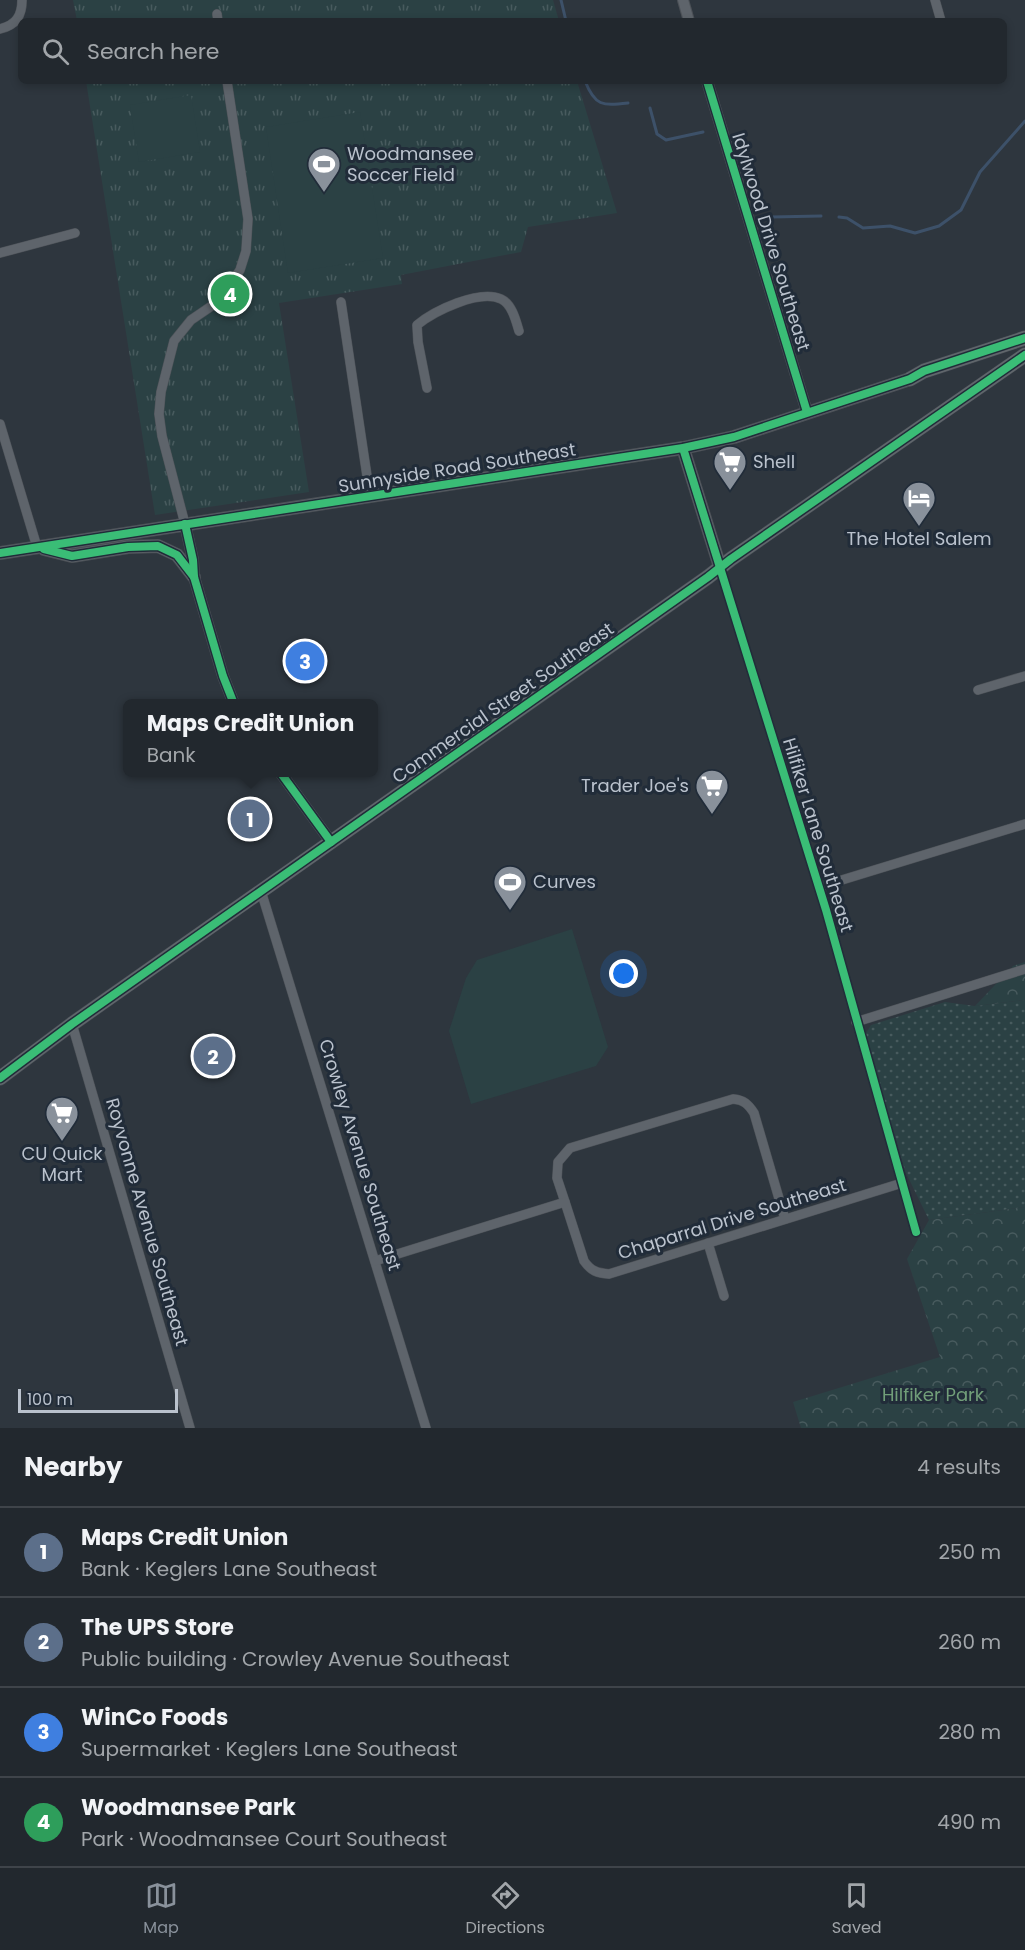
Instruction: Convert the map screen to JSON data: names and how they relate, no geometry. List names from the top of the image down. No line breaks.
{"streets":{"main road":["Sunnyside Road Southeast","Commercial Street Southeast","Hilfiker Lane Southeast"],"street":["Idylwood Drive Southeast","Crowley Avenue Southeast","Chaparral Drive Southeast","Royvonne Avenue Southeast"]},"crossings":[["Idylwood Drive Southeast","Sunnyside Road Southeast"],["Sunnyside Road Southeast","Hilfiker Lane Southeast"],["Commercial Street Southeast","Hilfiker Lane Southeast"],["Commercial Street Southeast","Crowley Avenue Southeast"],["Commercial Street Southeast","Royvonne Avenue Southeast"],["Hilfiker Lane Southeast","Chaparral Drive Southeast"]],"parks":["Hilfiker Park"],"places":{"sports":["Woodmansee Soccer Field","Curves"],"supermarket":["Shell","Trader Joe's","CU Quick Mart"],"hotel":["The Hotel Salem"]},"scale_bar":"100 m","page":{"search":"Search here","pins":["4","3","1","2"],"popup":["Maps Credit Union","Bank"],"scale":"100 m","heading":["Nearby","4 results"],"list":[{"mark":"1","name":"Maps Credit Union","note":"Bank · Keglers Lane Southeast","value":"250 m"},{"mark":"2","name":"The UPS Store","note":"Public building · Crowley Avenue Southeast","value":"260 m"},{"mark":"3","name":"WinCo Foods","note":"Supermarket · Keglers Lane Southeast","value":"280 m"},{"mark":"4","name":"Woodmansee Park","note":"Park · Woodmansee Court Southeast","value":"490 m"}],"nav":["Map","Directions","Saved"]}}
